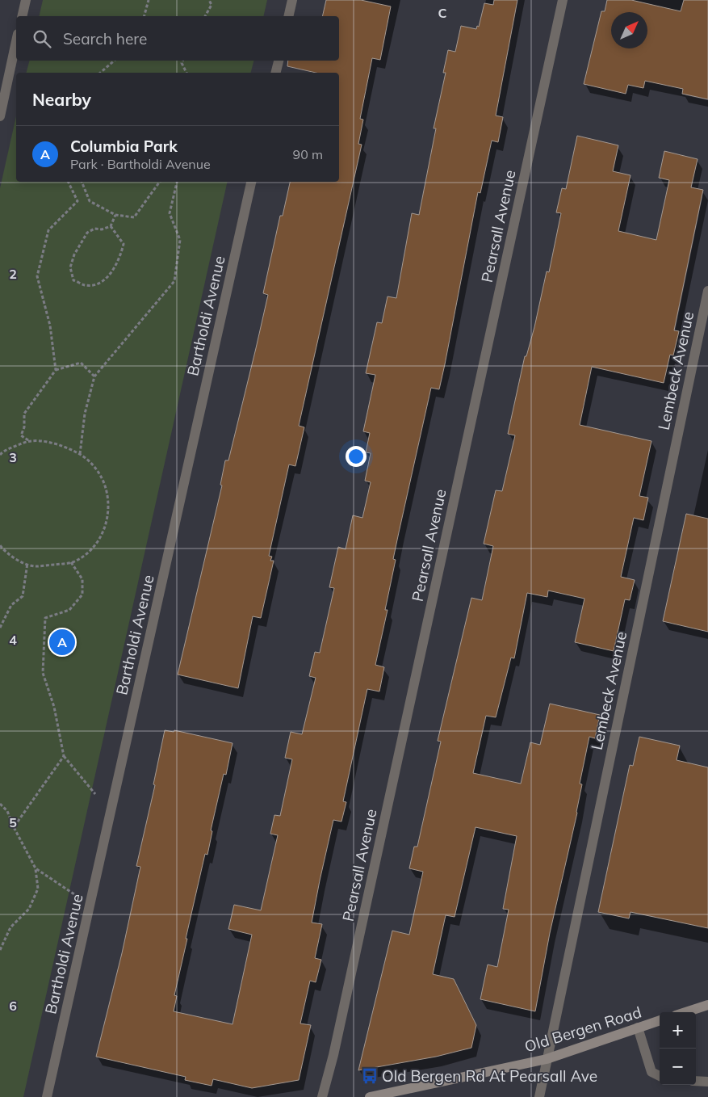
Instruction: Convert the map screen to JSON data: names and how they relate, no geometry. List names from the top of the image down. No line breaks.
{"streets":{"main road":["Old Bergen Road"],"street":["Pearsall Avenue","Bartholdi Avenue","Lembeck Avenue"]},"crossings":[["Lembeck Avenue","Old Bergen Road"]],"places":{"bus stop":["Old Bergen Rd At Pearsall Ave"]},"north":"top right","page":{"search":"Search here","heading":"Nearby","list":[{"mark":"A","name":"Columbia Park","note":"Park · Bartholdi Avenue","value":"90 m"}],"pins":"A","map_buttons":["+","−"]},"grid":{"columns":["C"],"rows":["2","3","4","5","6"]}}
